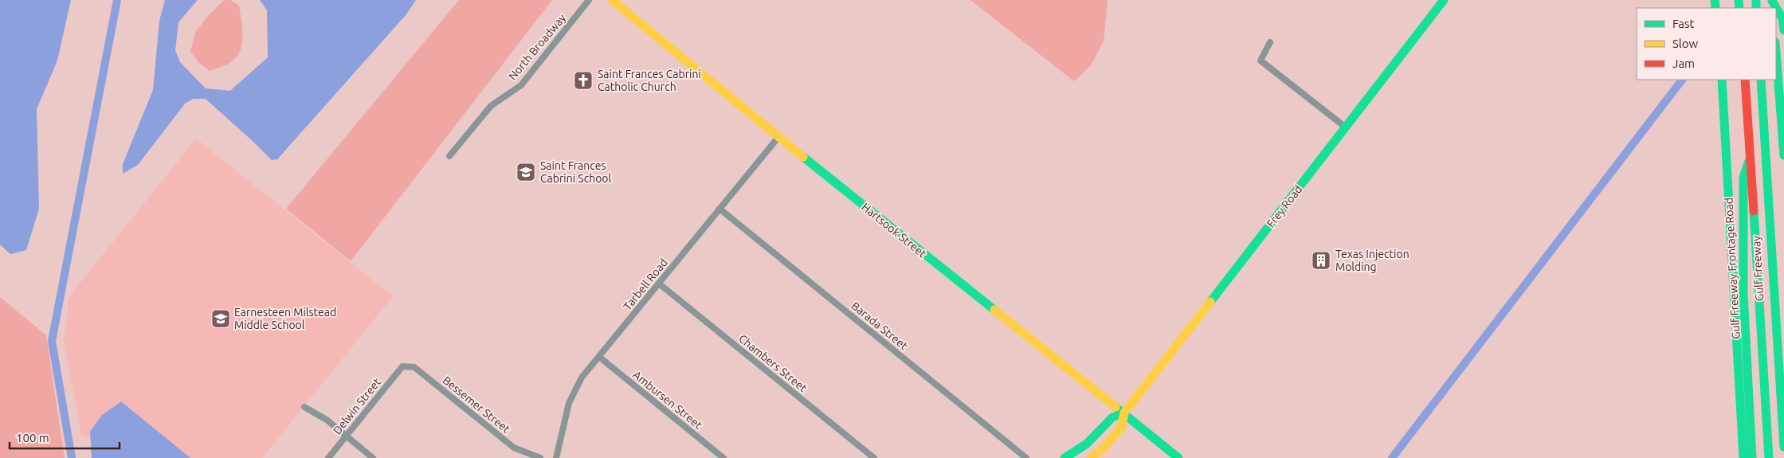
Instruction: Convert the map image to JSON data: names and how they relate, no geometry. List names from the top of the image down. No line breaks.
{"streets":{"main road":["Frey Road","Hartsook Street","Gulf Freeway Frontage Road","Gulf Freeway"],"street":["North Broadway","Tarbell Road","Barada Street","Chambers Street","Ambursen Street","Bessemer Street","Delwin Street"]},"crossings":[["Frey Road","Hartsook Street"],["Hartsook Street","Tarbell Road"],["Tarbell Road","Barada Street"],["Tarbell Road","Chambers Street"],["Tarbell Road","Ambursen Street"],["Bessemer Street","Delwin Street"]],"places":{"church":["Saint Frances Cabrini Catholic Church"],"school or university":["Saint Frances Cabrini School","Earnesteen Milstead Middle School"],"building":["Texas Injection Molding"]},"legend":["Fast","Slow","Jam"],"scale_bar":"100 m"}
